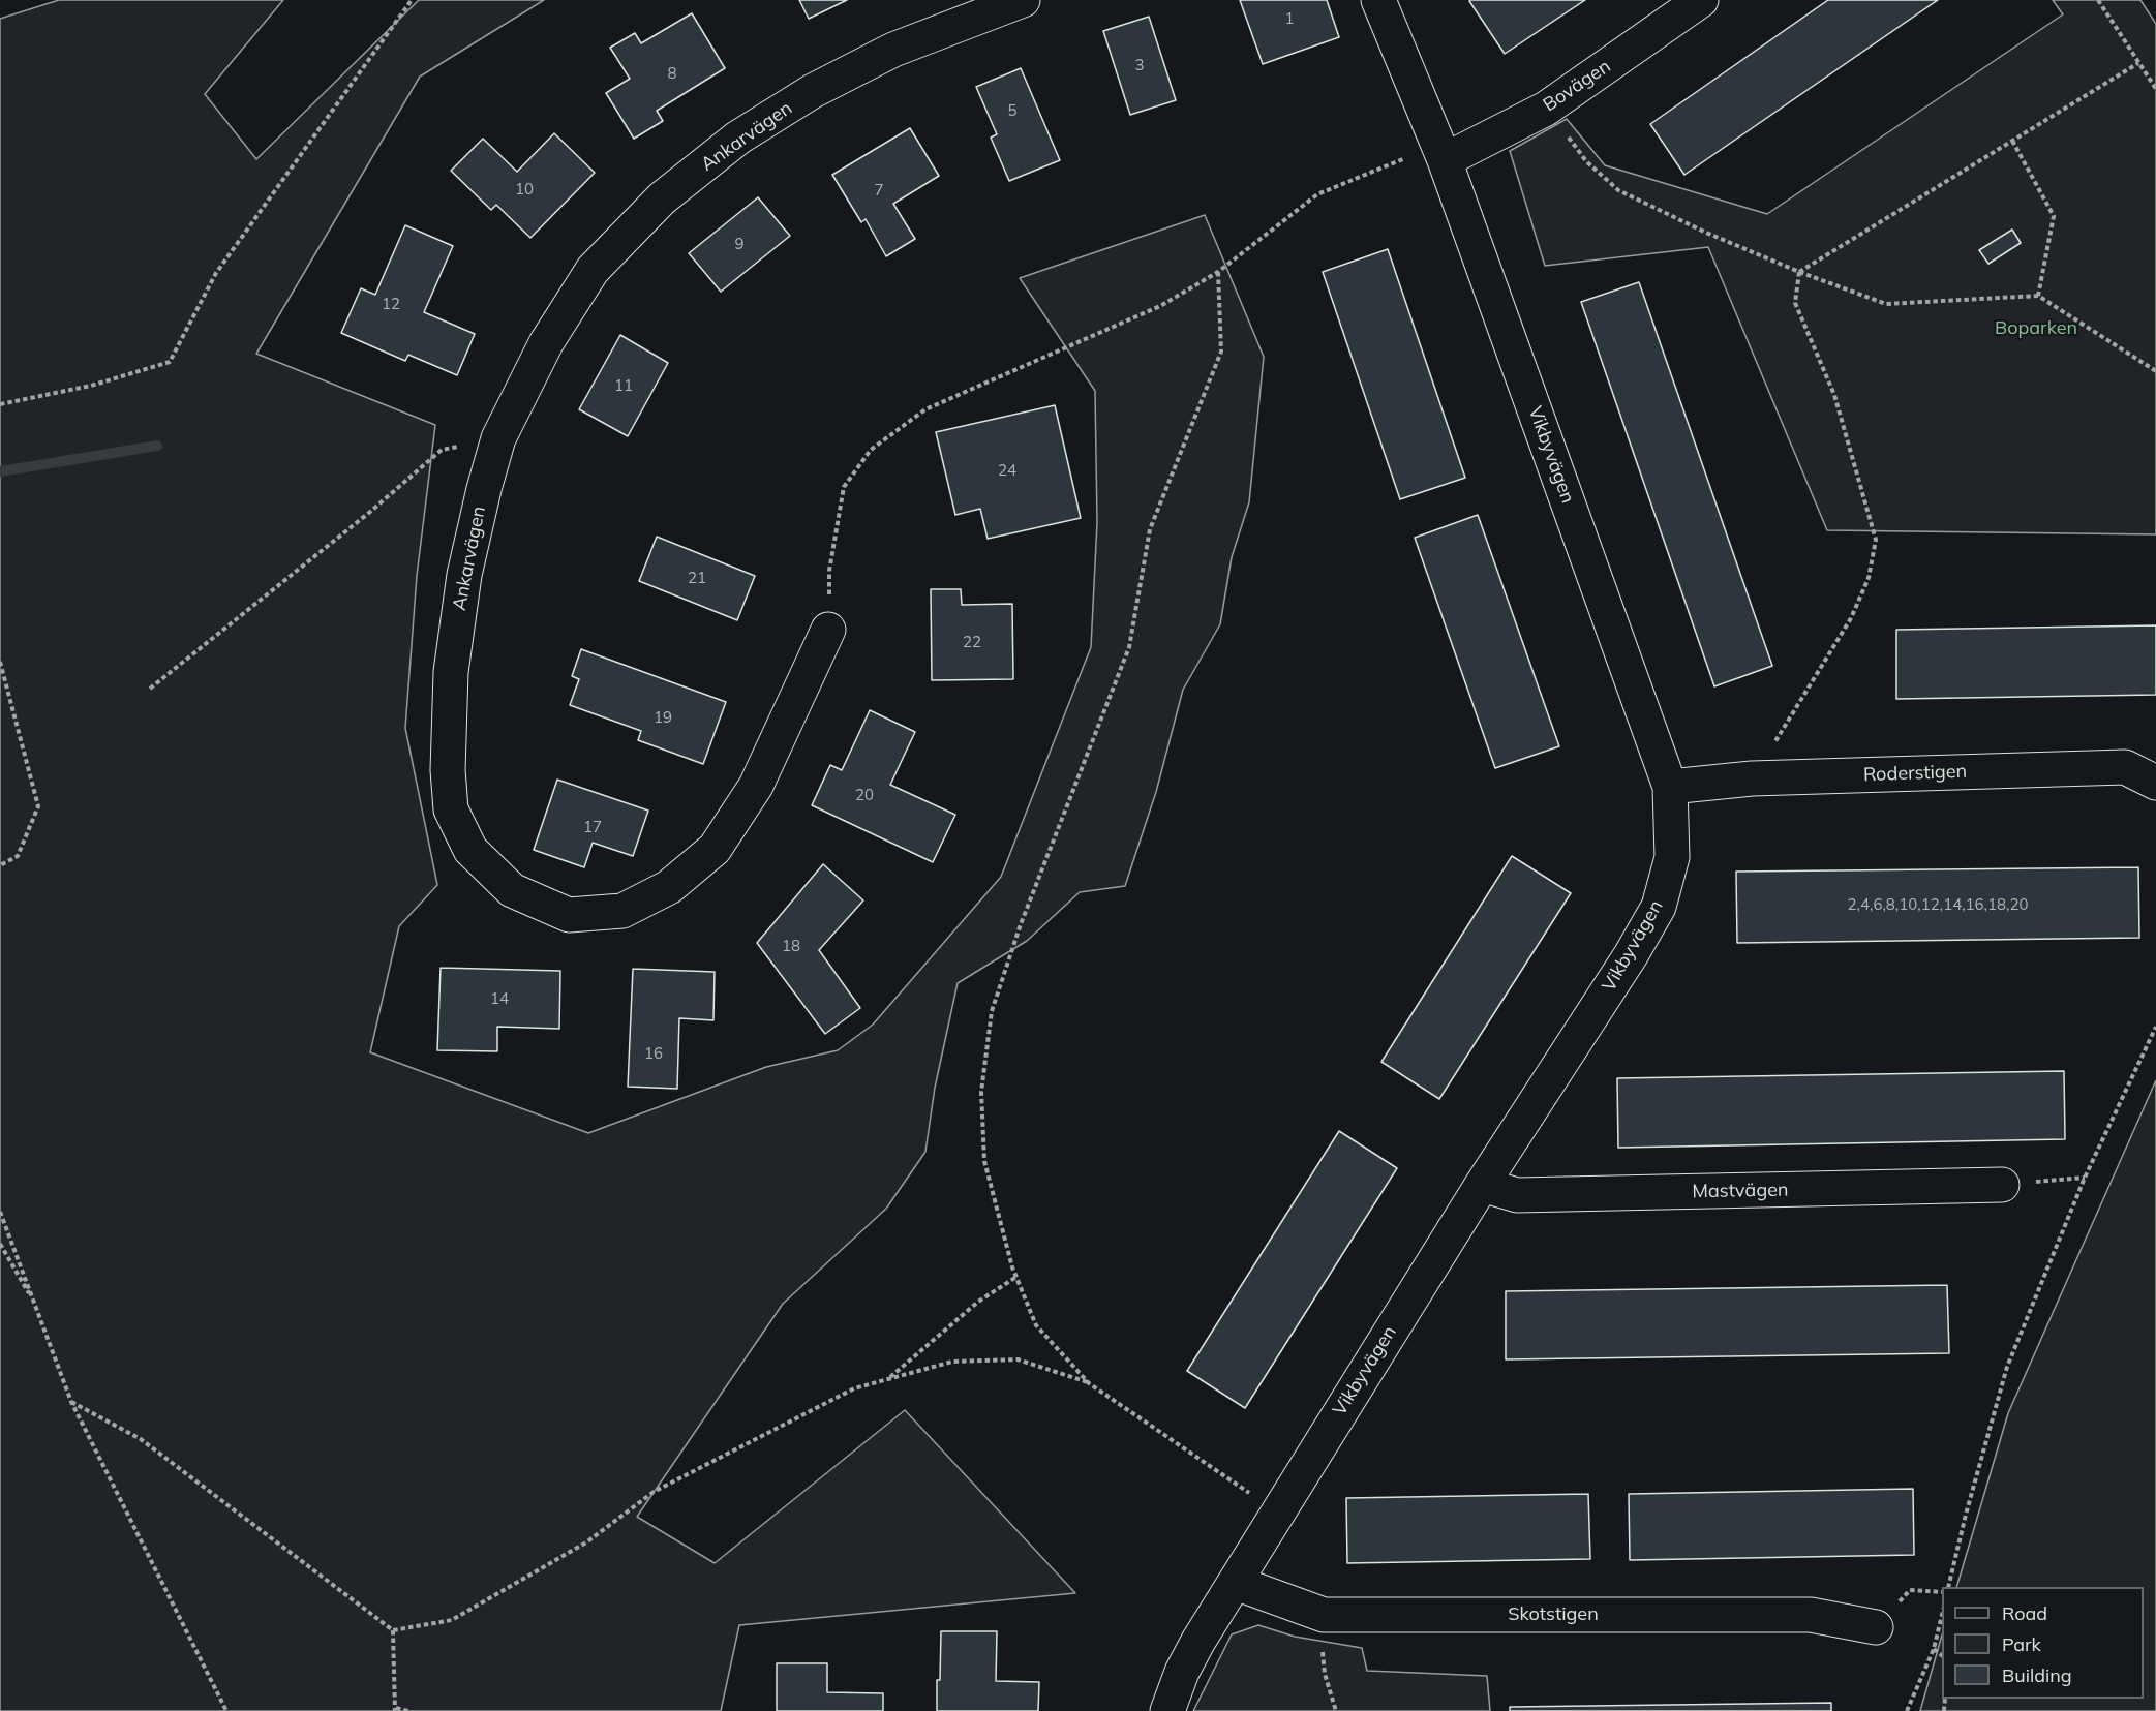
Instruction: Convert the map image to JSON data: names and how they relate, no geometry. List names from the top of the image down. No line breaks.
{"streets":{"street":["Bovägen","Ankarvägen","Vikbyvägen","Roderstigen","Mastvägen","Skotstigen"]},"crossings":[["Bovägen","Vikbyvägen"],["Vikbyvägen","Roderstigen"],["Vikbyvägen","Mastvägen"],["Vikbyvägen","Skotstigen"]],"parks":["Boparken"],"house_numbers":["1","3","8","5","10","7","9","12","11","24","21","22","19","20","17","2,4,6,8,10,12,14,16,18,20","18","14","16"],"legend":["Road","Park","Building"]}
